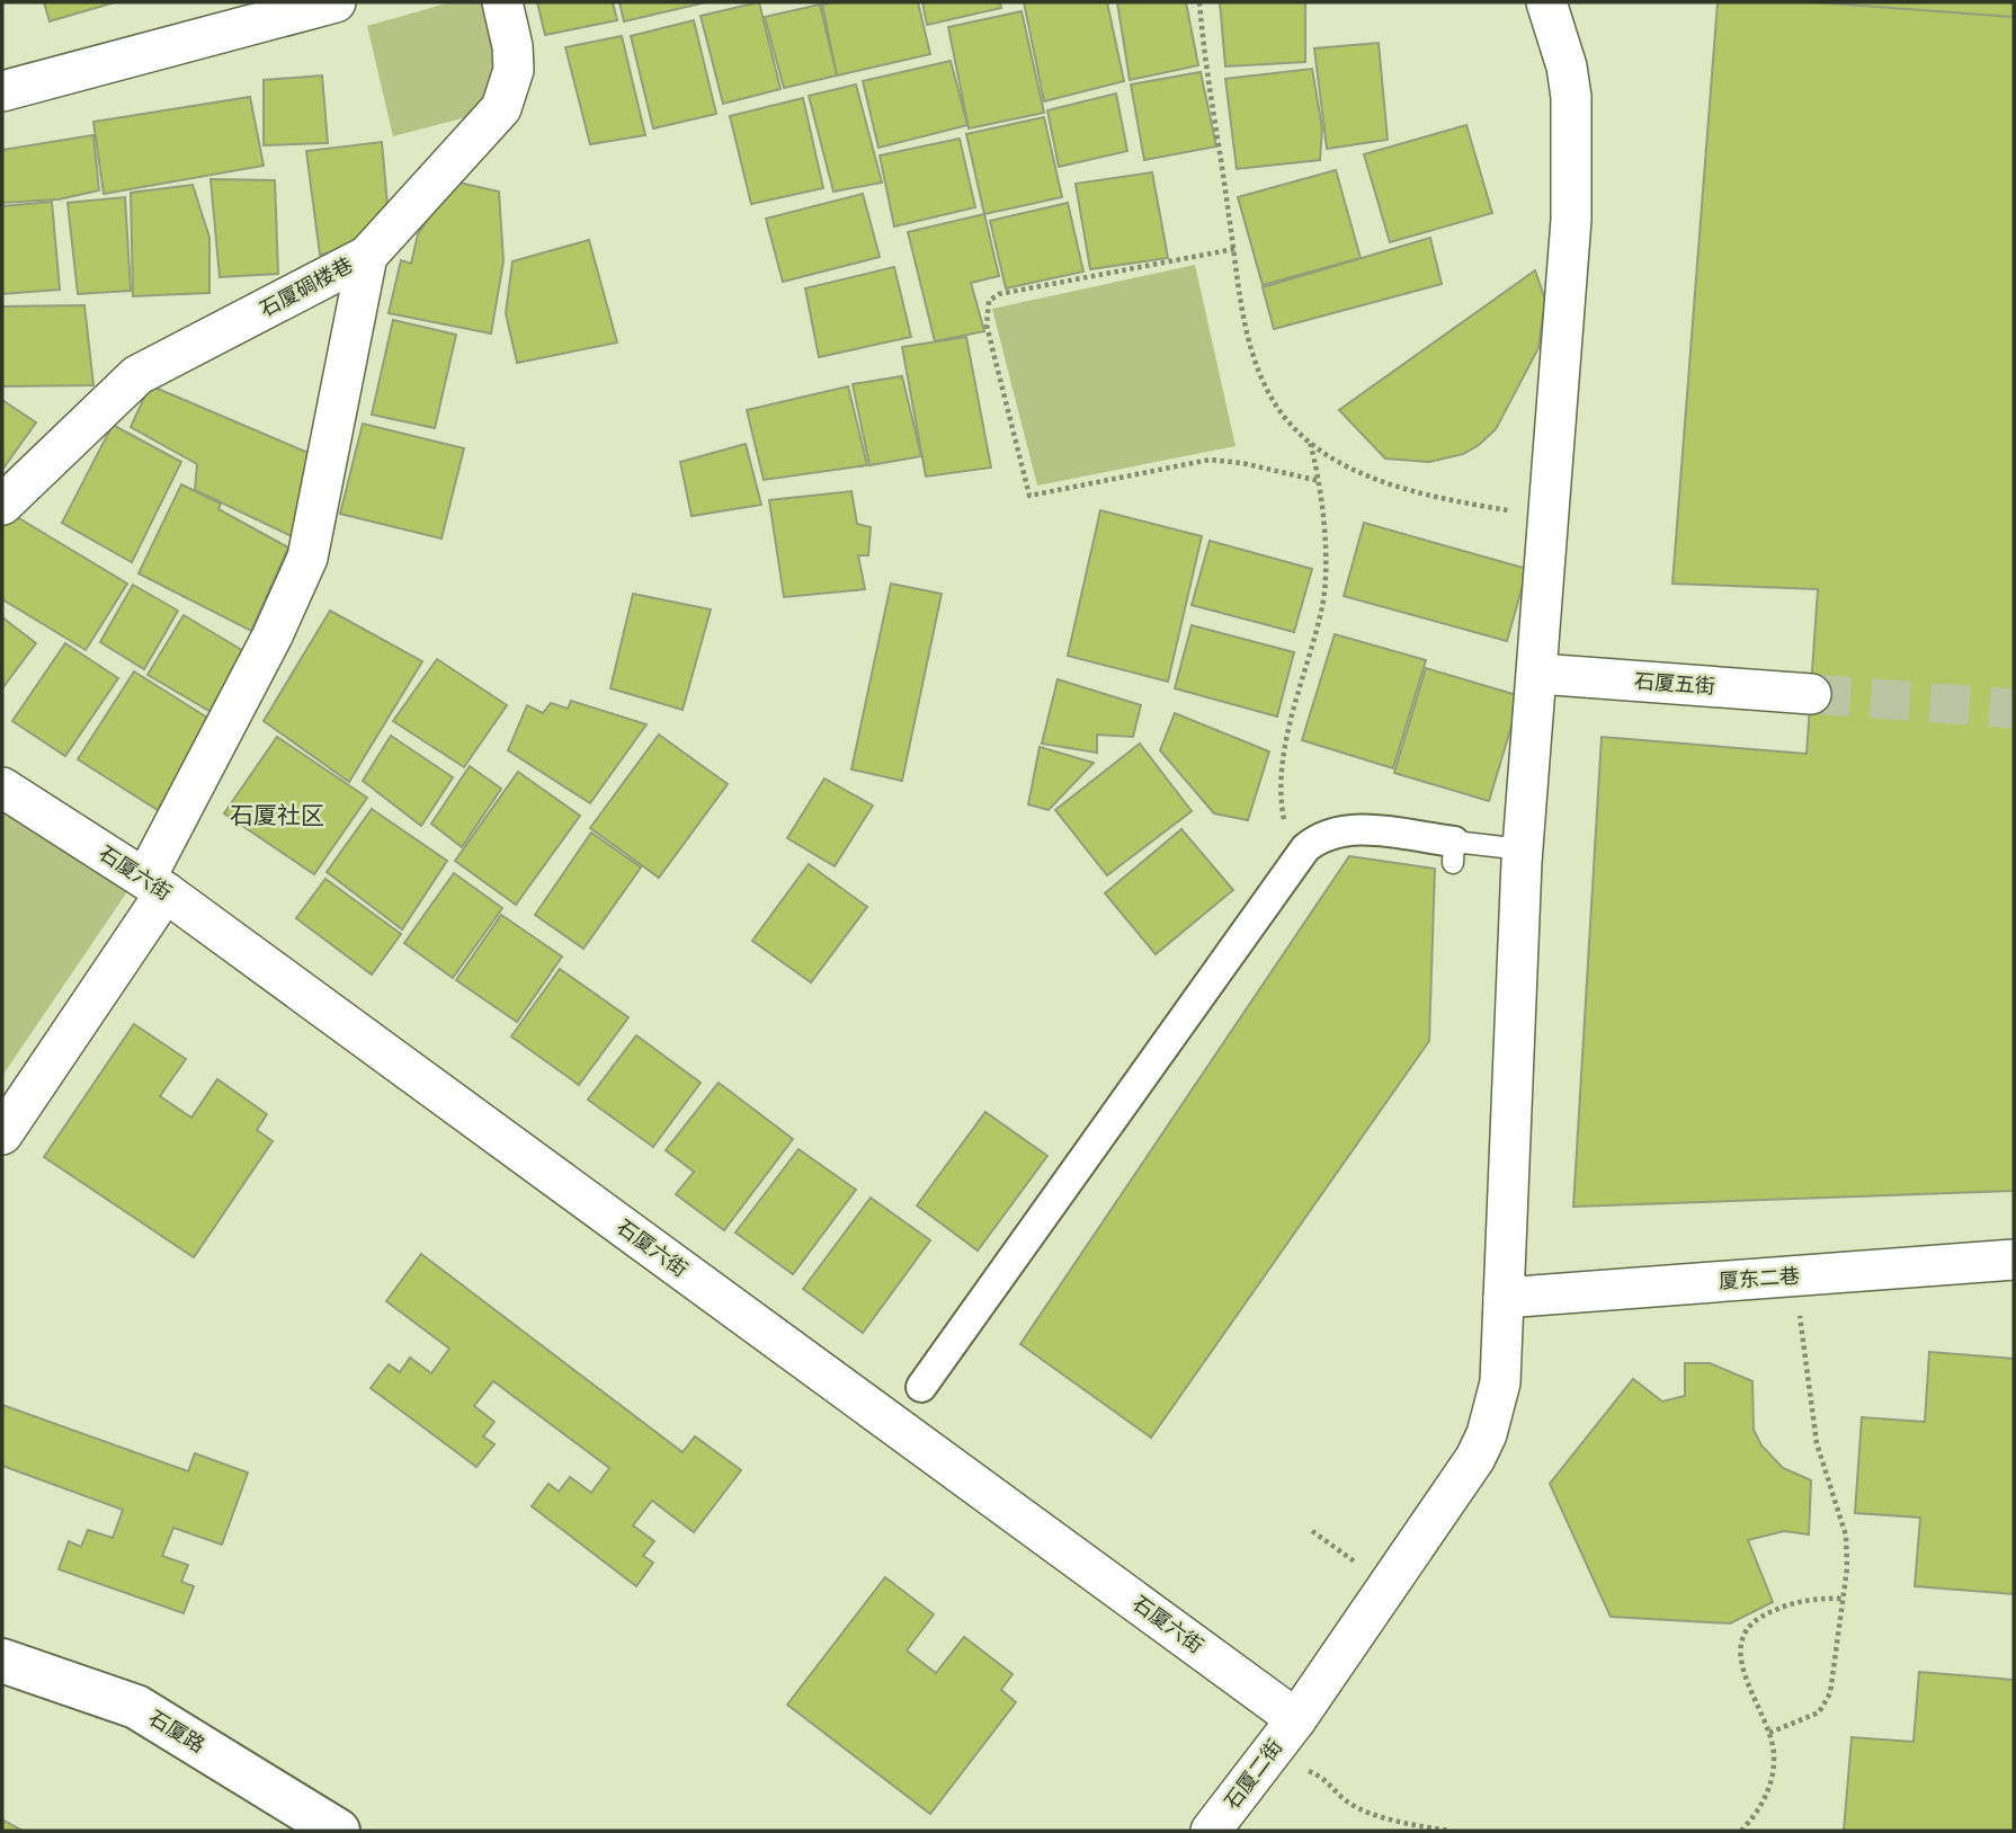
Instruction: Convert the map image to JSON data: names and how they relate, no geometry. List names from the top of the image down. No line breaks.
{"streets":{"street":["石厦碉楼巷","石厦五街","石厦六街","厦东二巷","石厦路","石厦二街"]},"crossings":[["石厦五街","石厦二街"],["石厦六街","石厦二街"],["厦东二巷","石厦二街"]],"districts":["石厦社区"]}
